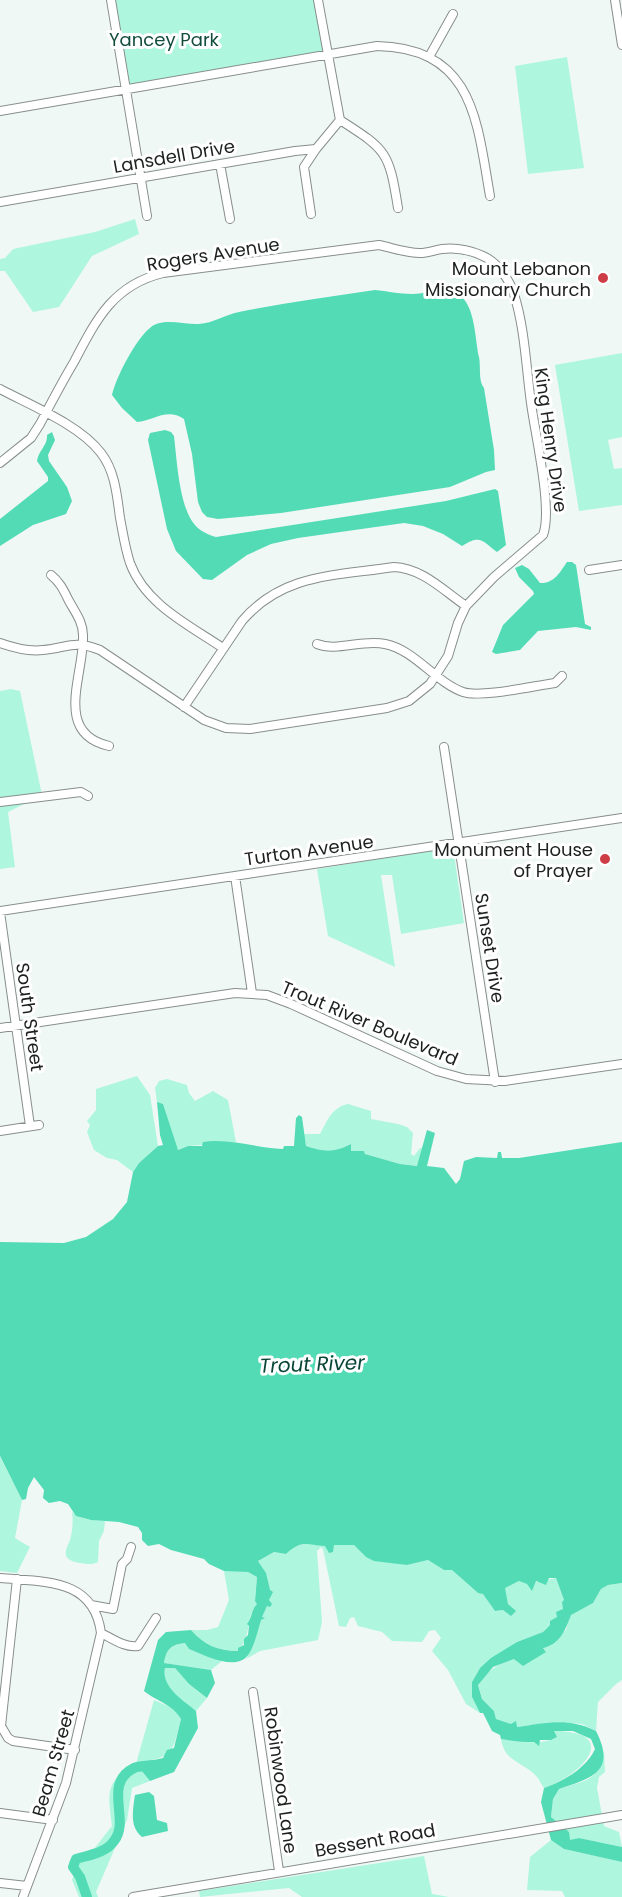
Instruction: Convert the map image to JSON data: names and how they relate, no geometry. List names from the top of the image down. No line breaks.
{"streets":{"street":["Lansdell Drive","Rogers Avenue","King Henry Drive","Turton Avenue","Sunset Drive","South Street","Trout River Boulevard","Beam Street","Robinwood Lane","Bessent Road"]},"crossings":[["Rogers Avenue","King Henry Drive"],["Turton Avenue","Sunset Drive"],["Turton Avenue","South Street"],["Sunset Drive","Trout River Boulevard"],["South Street","Trout River Boulevard"],["Robinwood Lane","Bessent Road"]],"water":["Trout River"],"parks":["Yancey Park"],"places":["Mount Lebanon Missionary Church","Monument House of Prayer"]}
